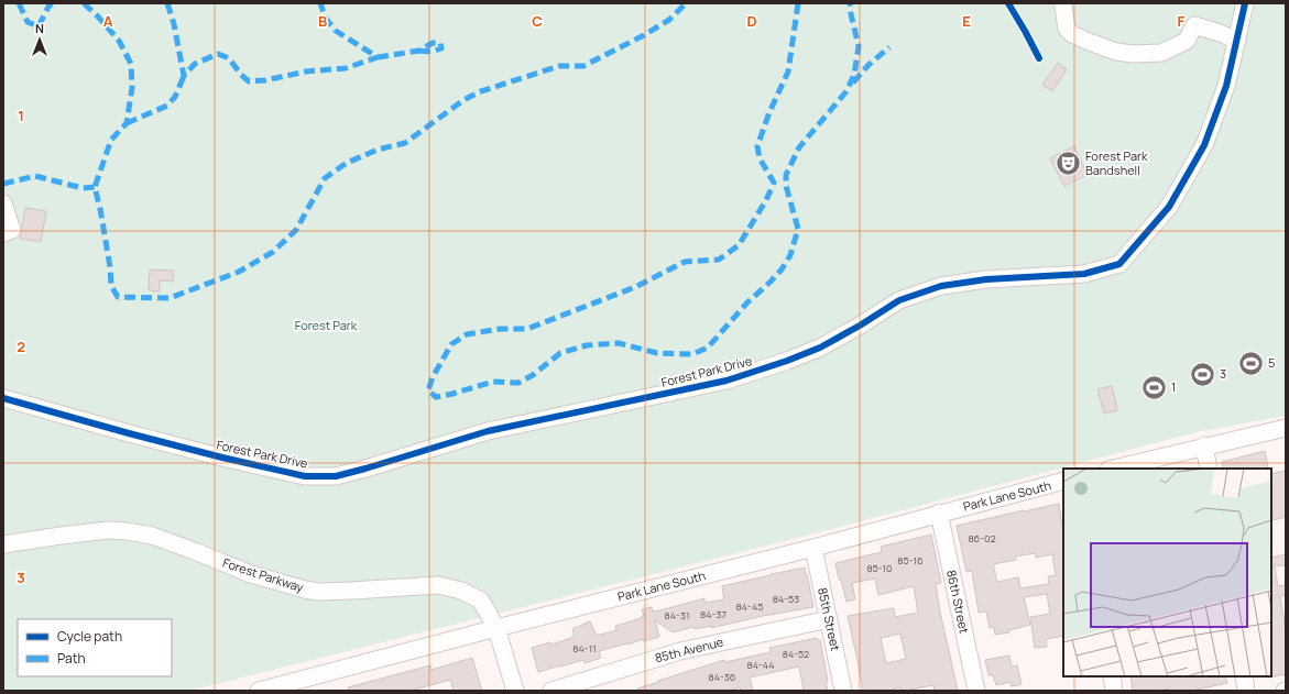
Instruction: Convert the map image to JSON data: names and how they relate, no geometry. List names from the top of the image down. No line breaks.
{"streets":{"street":["Forest Park Drive","Park Lane South","Forest Parkway","86th Street","85th Street","85th Avenue"]},"crossings":[["Park Lane South","Forest Parkway"],["Park Lane South","86th Street"],["Park Lane South","85th Street"],["85th Street","85th Avenue"]],"parks":["Forest Park"],"places":{"theatre":["Forest Park Bandshell"],"sports":["5","3","1"]},"house_numbers":["86-02","85-16","85-10","84-53","84-45","84-37","84-31","84-11","84-52","84-44","84-36"],"legend":["Cycle path","Path"],"north":"top","grid":{"columns":["A","B","C","D","E","F"],"rows":["1","2","3"]}}
